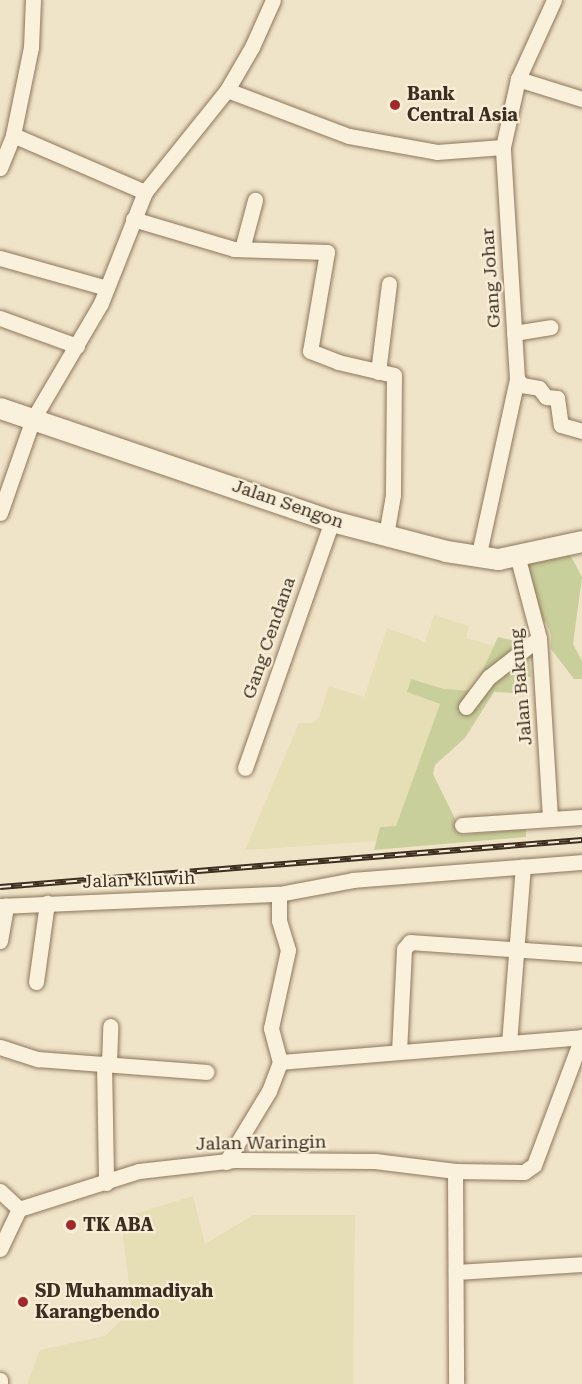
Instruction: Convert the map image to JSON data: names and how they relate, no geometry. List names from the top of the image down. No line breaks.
{"streets":{"street":["Gang Johar","Jalan Sengon","Gang Cendana","Jalan Bakung","Jalan Kluwih","Jalan Waringin"]},"crossings":[["Gang Johar","Jalan Sengon"],["Jalan Sengon","Gang Cendana"],["Jalan Sengon","Jalan Bakung"]],"places":["Bank Central Asia","TK ABA","SD Muhammadiyah Karangbendo"]}
